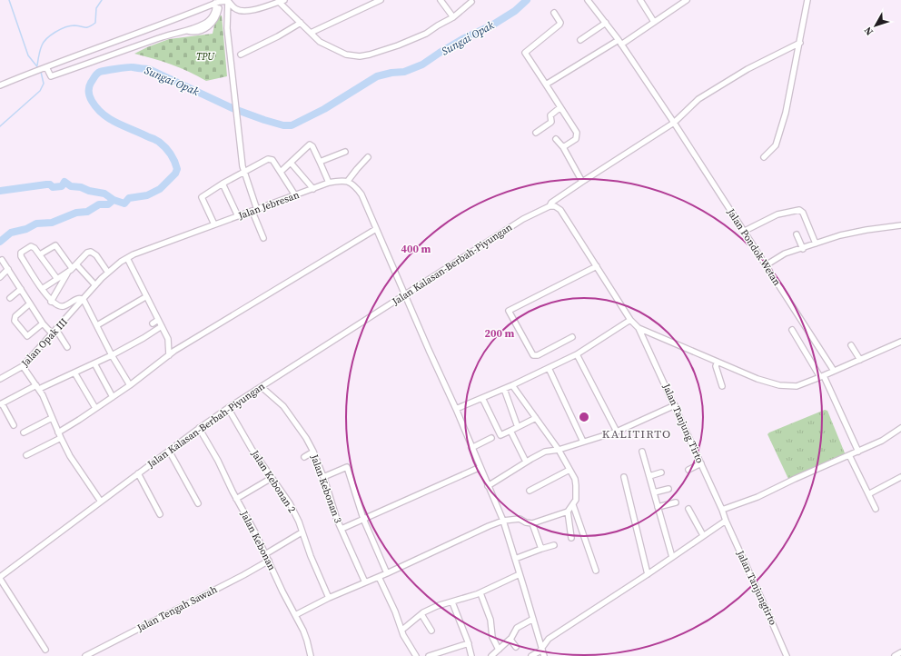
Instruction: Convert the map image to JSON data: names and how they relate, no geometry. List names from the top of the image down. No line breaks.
{"streets":{"street":["Jalan Jebresan","Jalan Pondok Wetan","Jalan Kalasan-Berbah-Piyungan","Jalan Opak III","Jalan Tanjung Tirto","Jalan Kebonan 2","Jalan Kebonan 3","Jalan Kebonan","Jalan Tanjungtirto","Jalan Tengah Sawah"]},"crossings":[["Jalan Jebresan","Jalan Opak III"],["Jalan Pondok Wetan","Jalan Kalasan-Berbah-Piyungan"],["Jalan Kalasan-Berbah-Piyungan","Jalan Kebonan 2"],["Jalan Kalasan-Berbah-Piyungan","Jalan Kebonan 3"],["Jalan Kalasan-Berbah-Piyungan","Jalan Kebonan"],["Jalan Tanjung Tirto","Jalan Tanjungtirto"],["Jalan Kebonan","Jalan Tengah Sawah"]],"districts":["KALITIRTO"],"water":["Sungai Opak"],"parks":["TPU"],"north":"bottom left","rings":["400 m","200 m"]}
